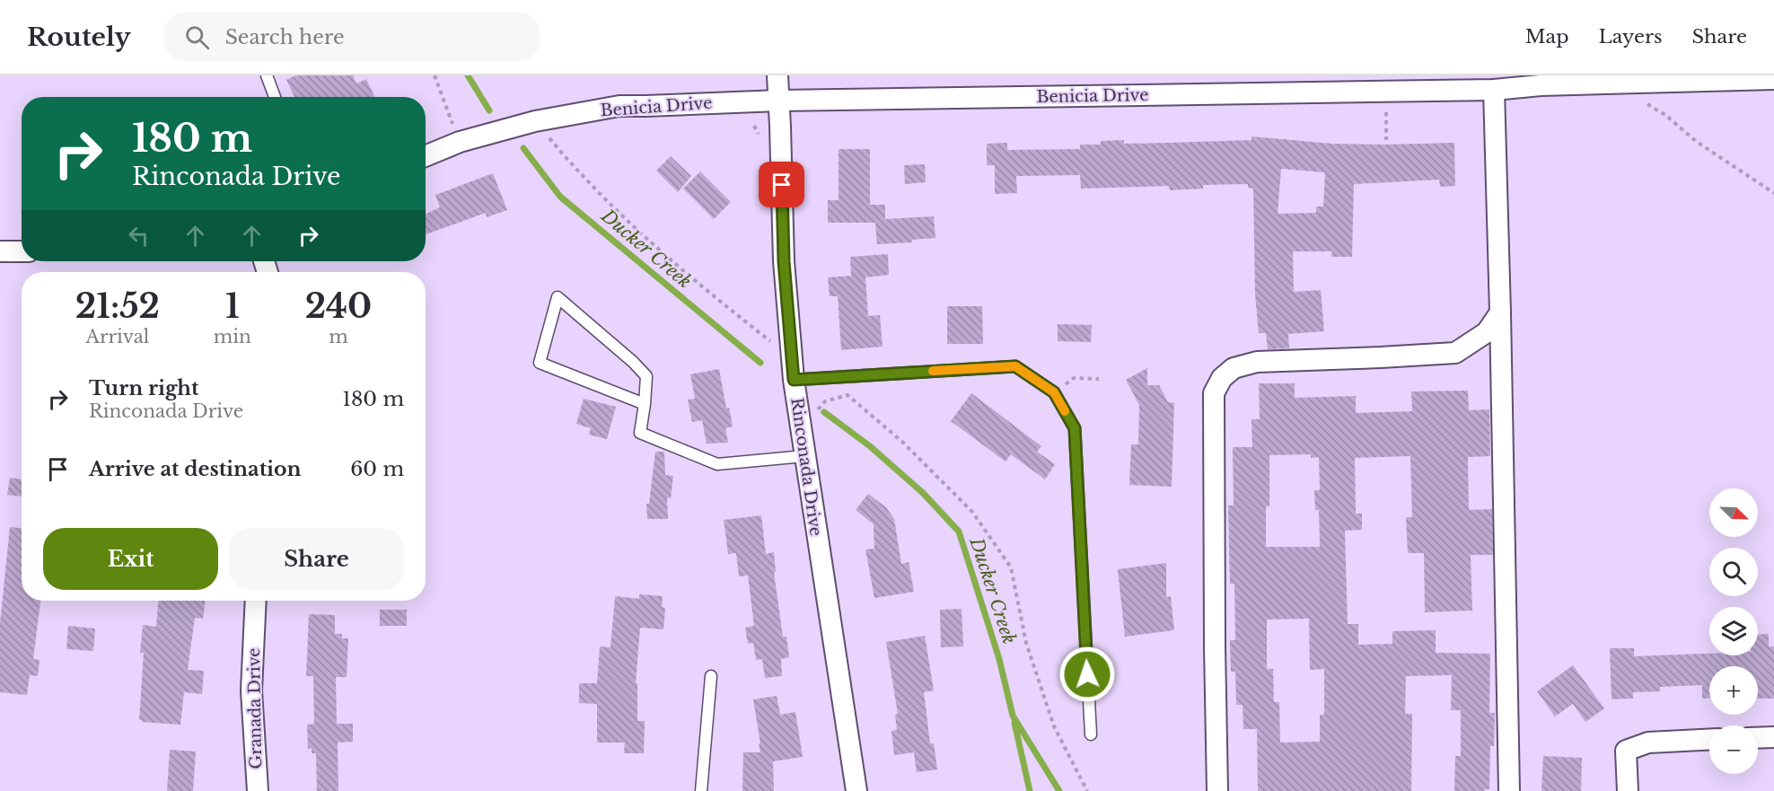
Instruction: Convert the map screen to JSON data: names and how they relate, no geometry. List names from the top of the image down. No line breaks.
{"streets":{"street":["Benicia Drive","Rinconada Drive","Granada Drive"]},"crossings":[["Benicia Drive","Rinconada Drive"]],"water":["Ducker Creek"],"north":"bottom right","page":{"header":"Routely","search":"Search here","nav":["Map","Layers","Share"],"turn":["180 m","Rinconada Drive"],"eta":["21:52","Arrival","1","min","240","m"],"list":[{"name":"Turn right","note":"Rinconada Drive","value":"180 m"},{"name":"Arrive at destination","value":"60 m"}],"map_buttons":["+","−"],"buttons":["Exit","Share"]}}
